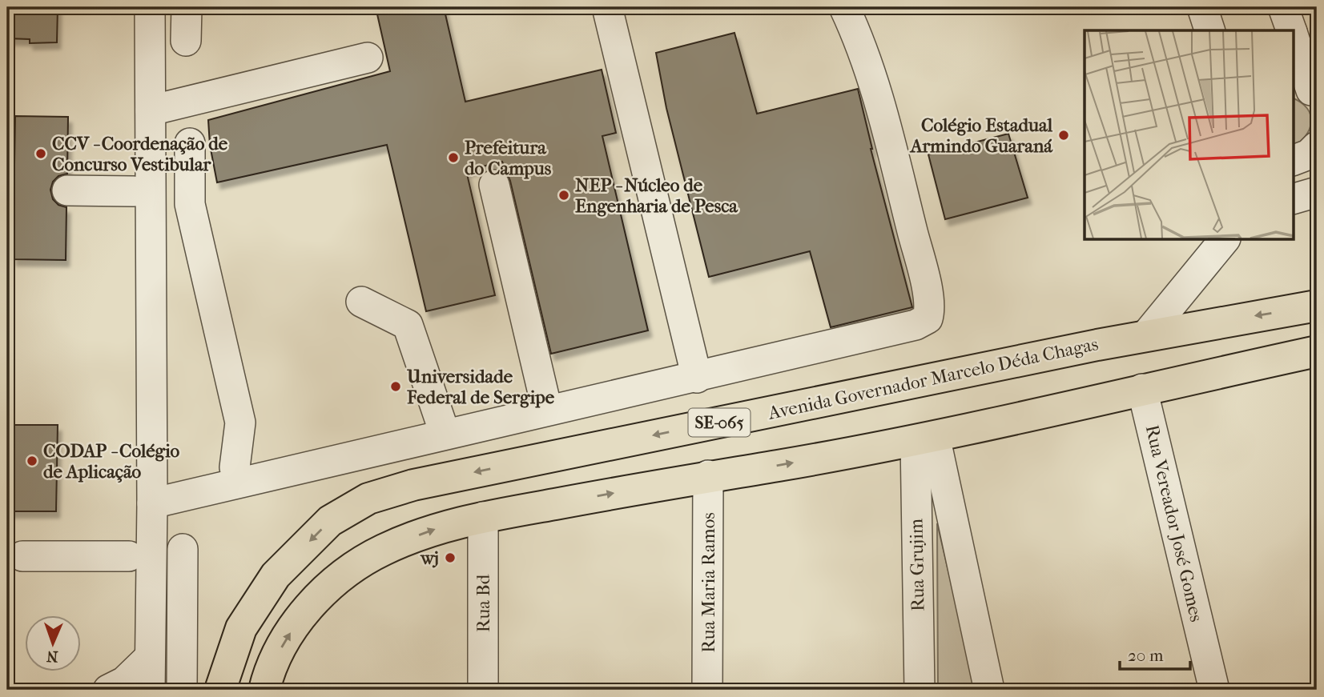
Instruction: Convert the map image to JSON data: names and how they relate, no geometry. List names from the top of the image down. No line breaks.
{"streets":{"main road":["Avenida Governador Marcelo Déda Chagas","SE-065"],"street":["Rua Vereador José Gomes","Rua Grujim","Rua Maria Ramos","Rua Bd"]},"places":["Colégio Estadual Armindo Guaraná","CCV - Coordenação de Concurso Vestibular","Prefeitura do Campus","NEP - Núcleo de Engenharia de Pesca","Universidade Federal de Sergipe","CODAP - Colégio de Aplicação","wj"],"scale_bar":"20 m","north":"bottom"}
